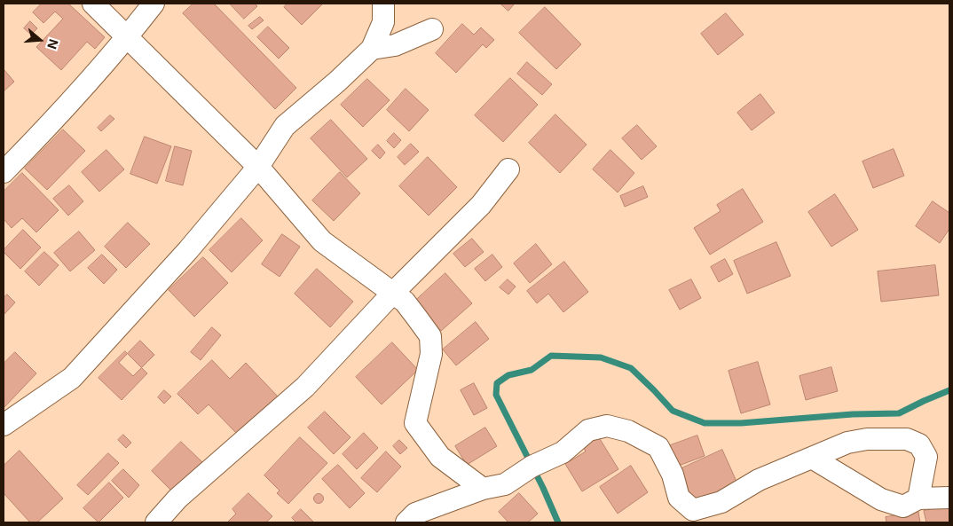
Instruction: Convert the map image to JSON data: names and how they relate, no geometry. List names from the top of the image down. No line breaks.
{"north":"right"}
